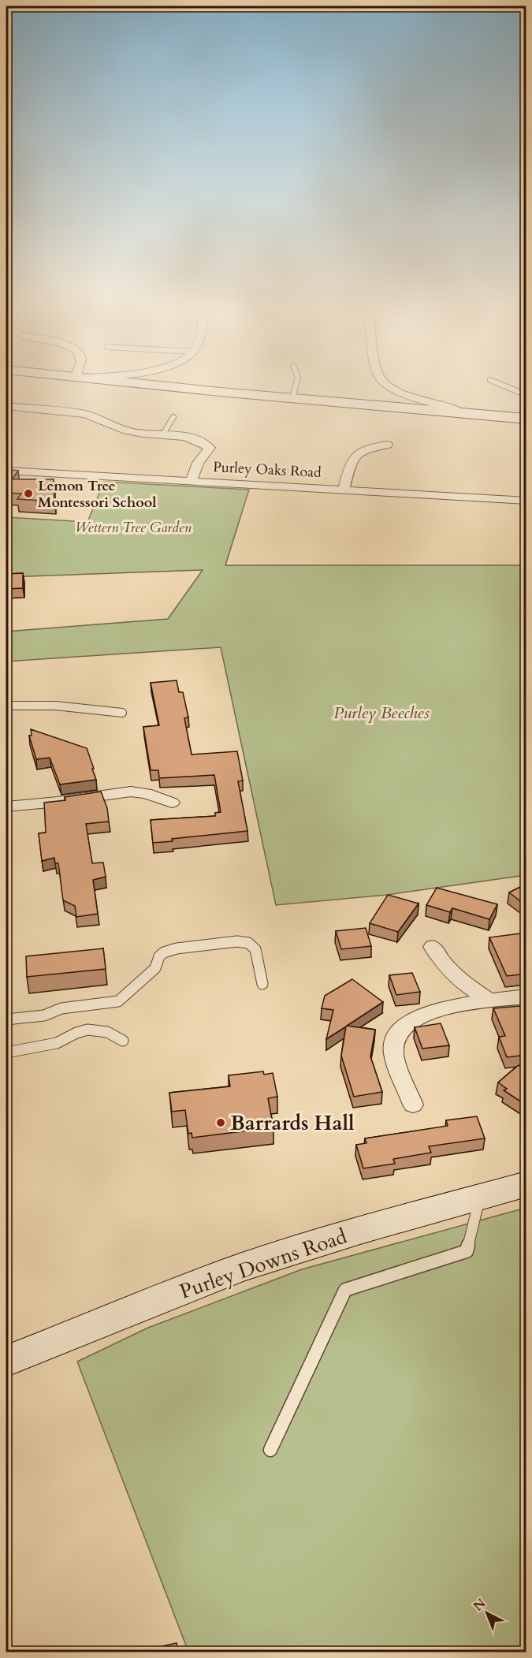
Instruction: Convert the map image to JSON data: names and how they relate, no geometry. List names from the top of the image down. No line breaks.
{"streets":{"main road":["Purley Downs Road"],"street":["Purley Oaks Road"]},"parks":["Wettern Tree Garden","Purley Beeches"],"places":["Lemon Tree Montessori School","Barrards Hall"],"north":"top left"}
